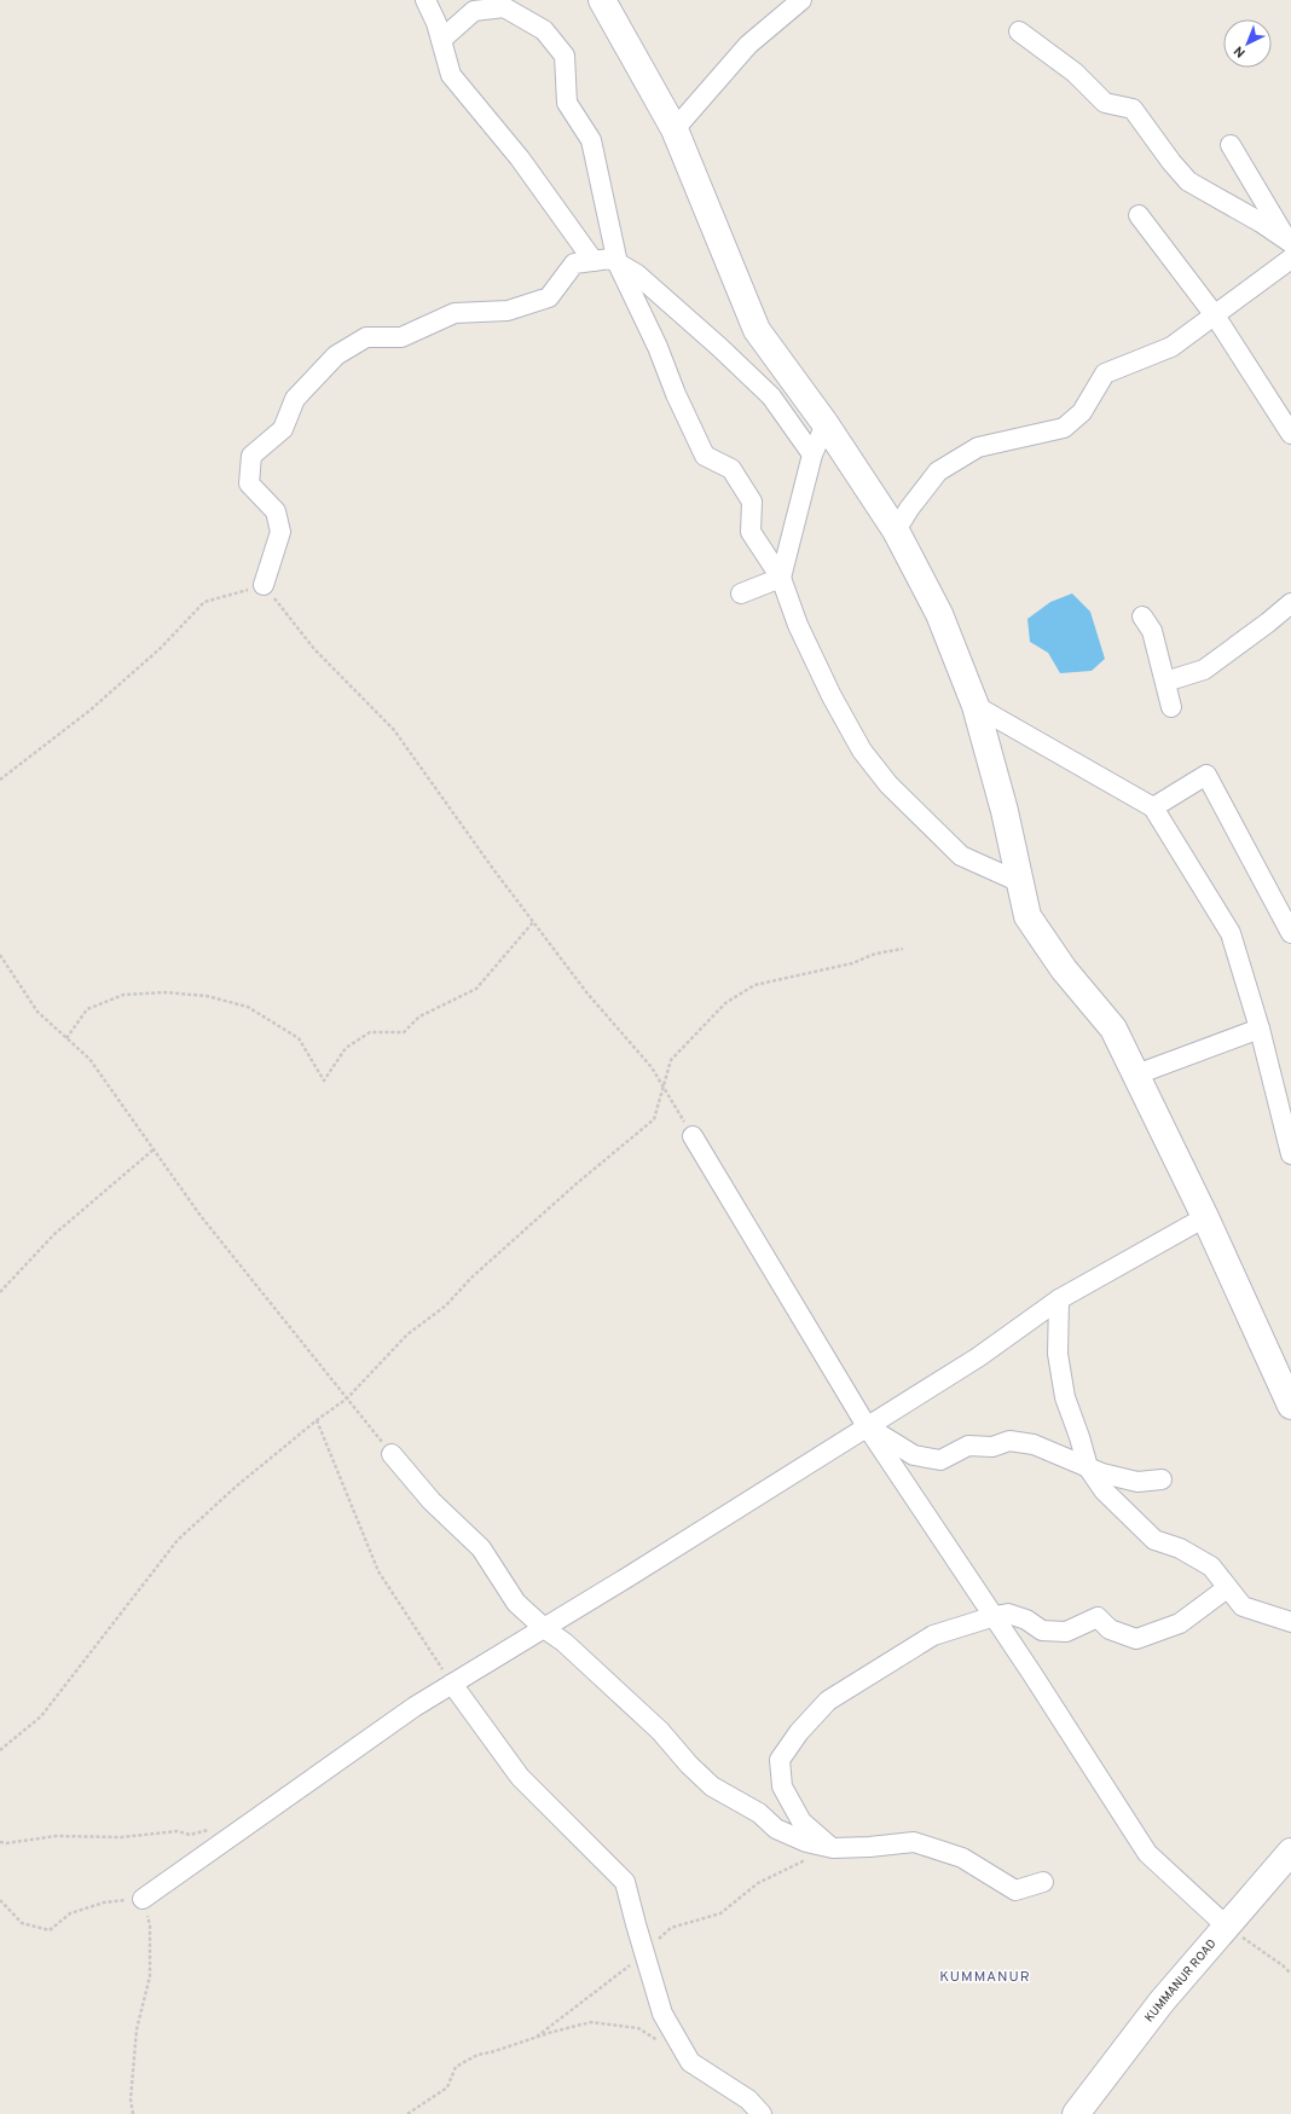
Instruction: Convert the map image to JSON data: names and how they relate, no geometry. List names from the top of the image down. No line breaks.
{"streets":{"street":["KUMMANUR ROAD"]},"districts":["KUMMANUR"],"north":"bottom left"}
